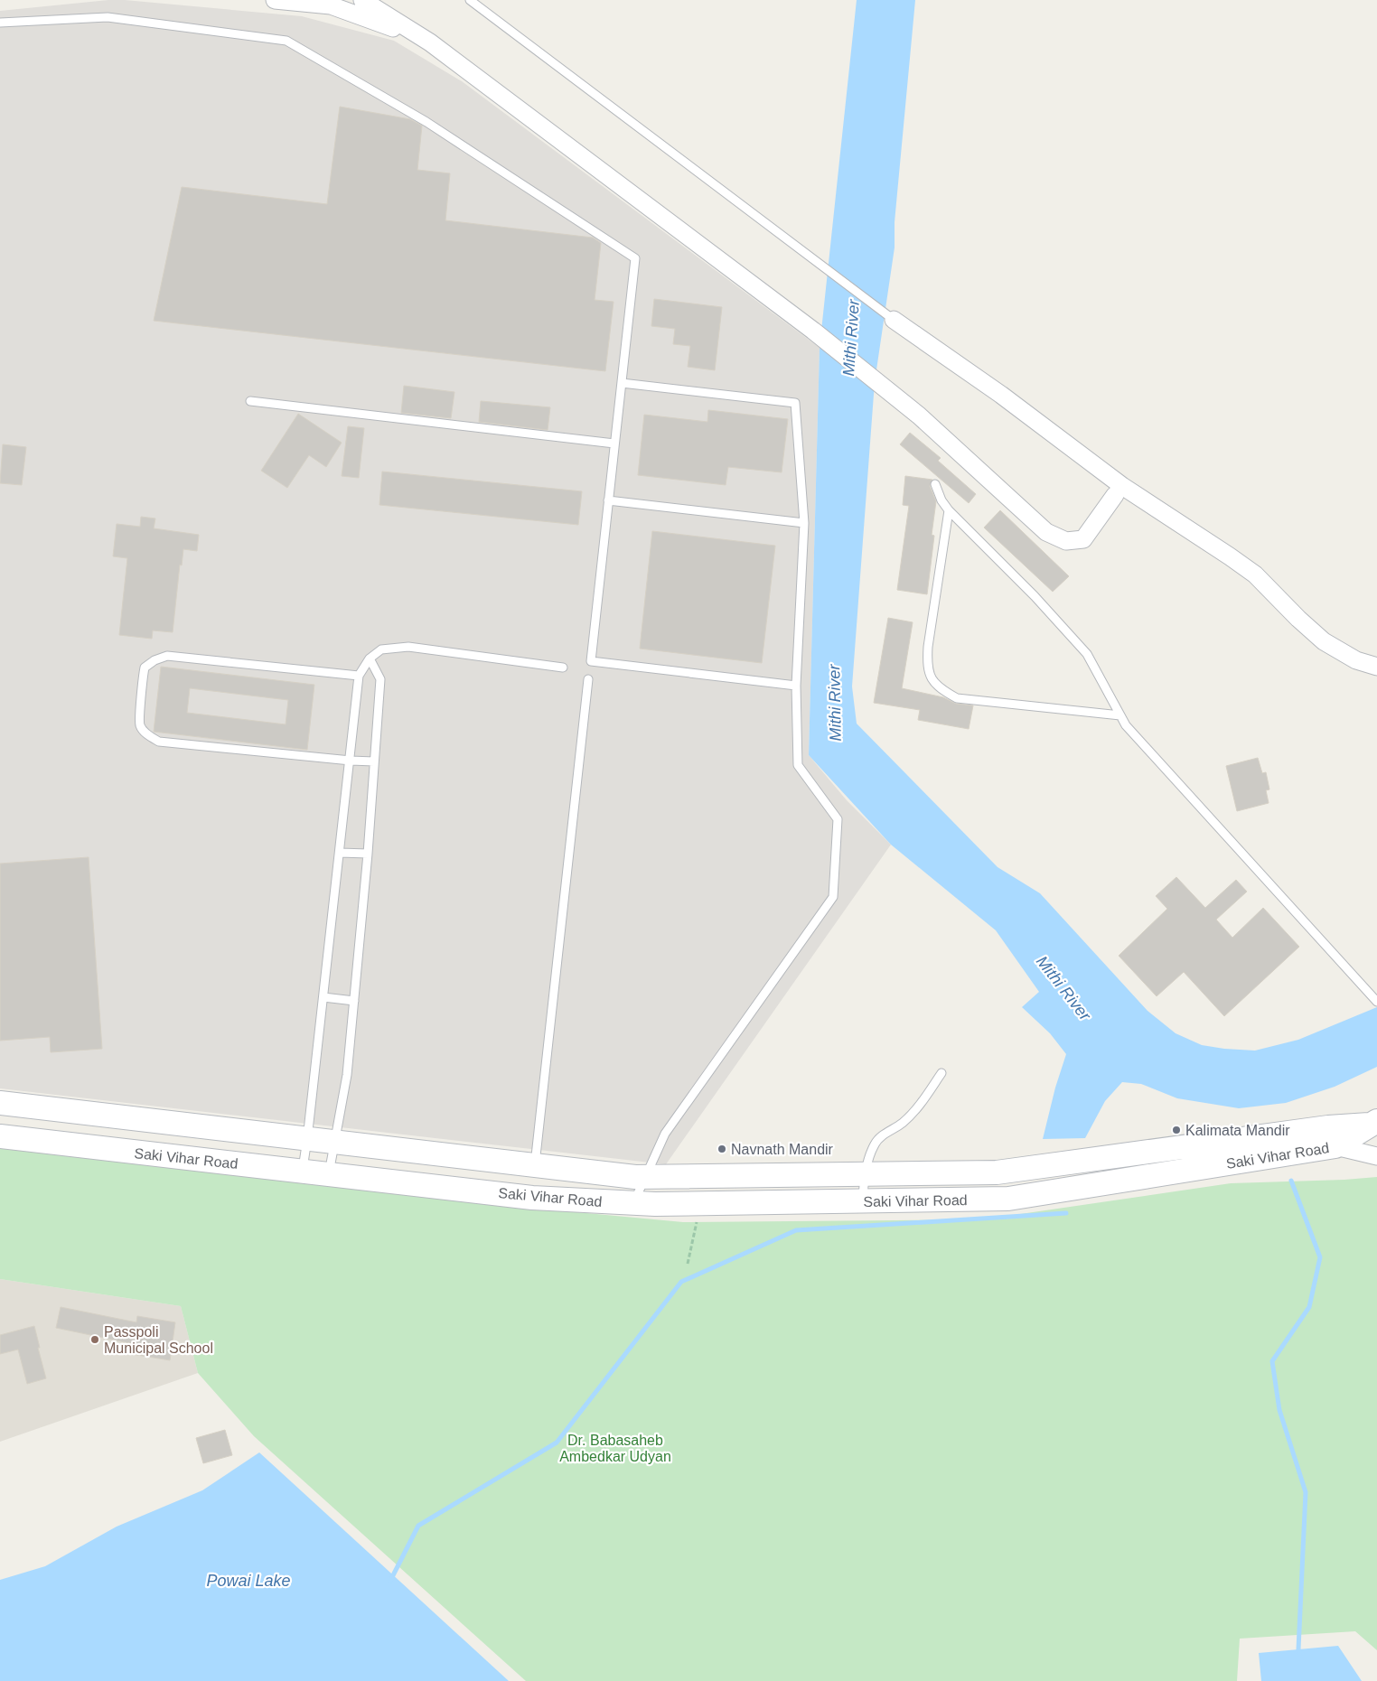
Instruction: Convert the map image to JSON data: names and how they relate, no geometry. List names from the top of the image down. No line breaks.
{"streets":{"main road":["Saki Vihar Road"]},"water":["Mithi River","Powai Lake"],"parks":["Dr. Babasaheb Ambedkar Udyan"],"places":["Kalimata Mandir","Navnath Mandir","Passpoli Municipal School"]}
